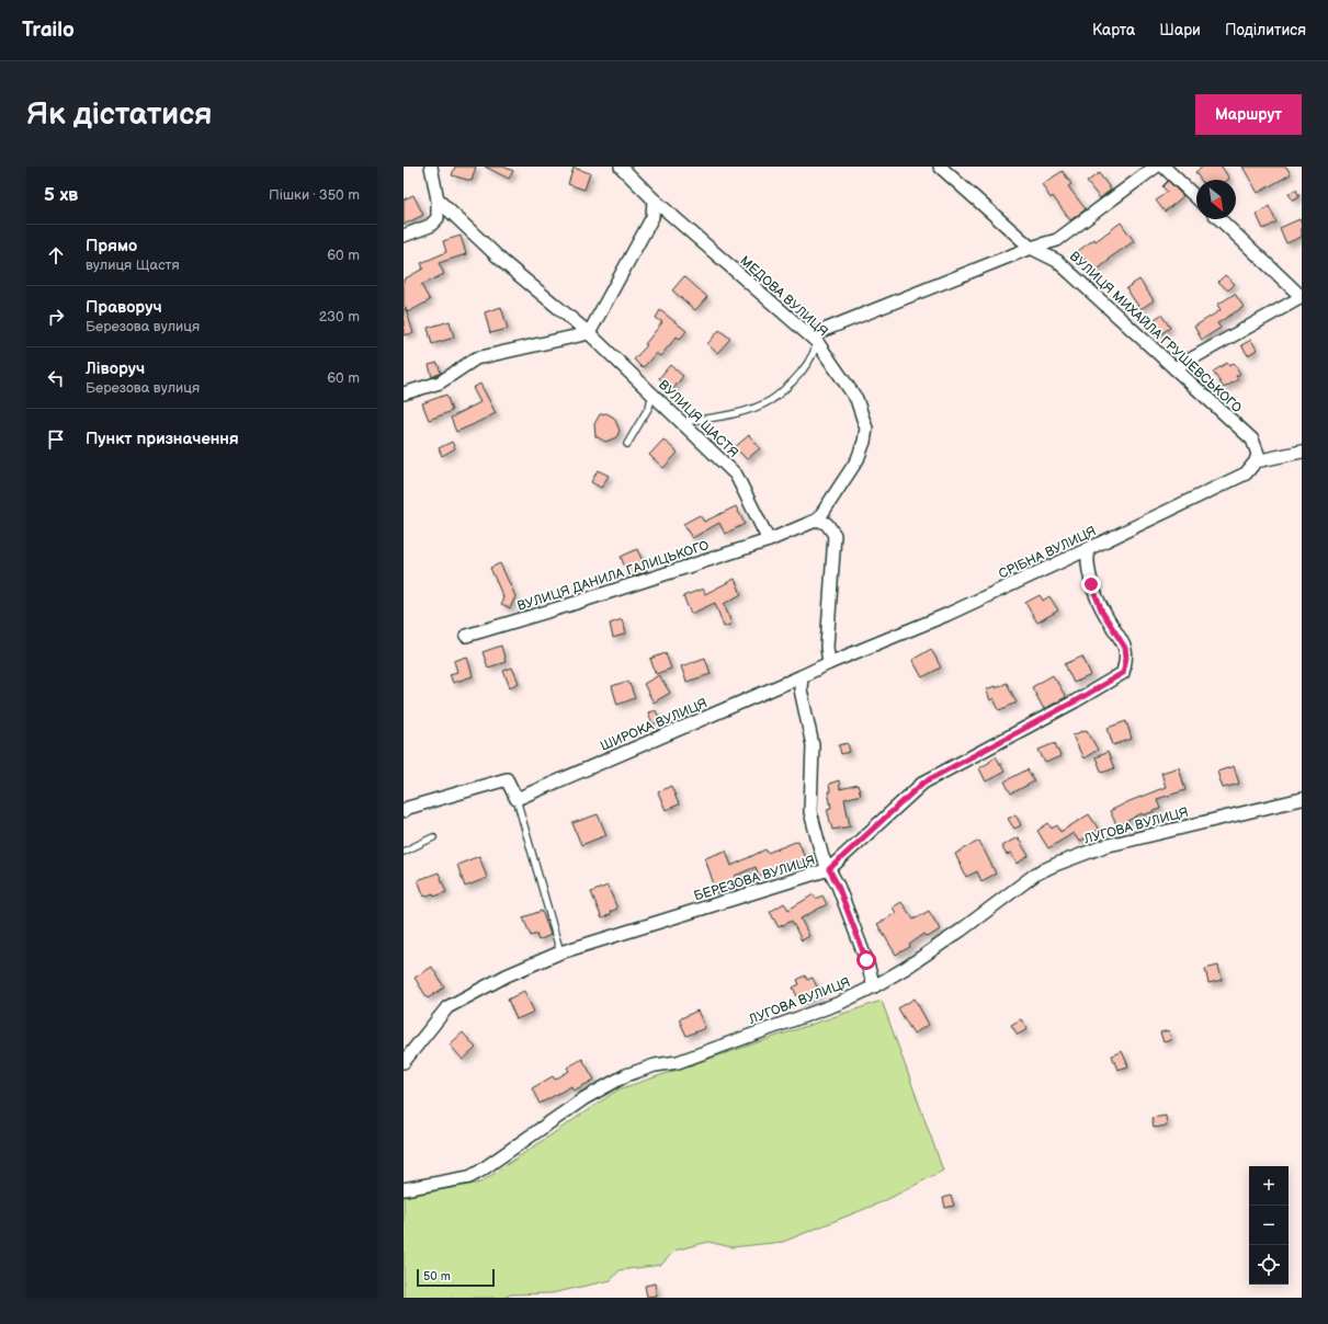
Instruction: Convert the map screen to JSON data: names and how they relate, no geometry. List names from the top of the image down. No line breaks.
{"streets":{"street":["МЕДОВА ВУЛИЦЯ","ВУЛИЦЯ МИХАЙЛА ГРУШЕВСЬКОГО","ВУЛИЦЯ ЩАСТЯ","СРІБНА ВУЛИЦЯ","ВУЛИЦЯ ДАНИЛА ГАЛИЦЬКОГО","ШИРОКА ВУЛИЦЯ","ЛУГОВА ВУЛИЦЯ","БЕРЕЗОВА ВУЛИЦЯ"]},"crossings":[["ВУЛИЦЯ МИХАЙЛА ГРУШЕВСЬКОГО","СРІБНА ВУЛИЦЯ"],["ВУЛИЦЯ ЩАСТЯ","ВУЛИЦЯ ДАНИЛА ГАЛИЦЬКОГО"],["СРІБНА ВУЛИЦЯ","ШИРОКА ВУЛИЦЯ"],["СРІБНА ВУЛИЦЯ","БЕРЕЗОВА ВУЛИЦЯ"]],"scale_bar":"50 m","north":"bottom right","page":{"header":"Trailo","nav":["Карта","Шари","Поділитися"],"buttons":"Маршрут","title":"Як дістатися","heading":["5 хв","Пішки · 350 m"],"list":[["Прямо","вулиця Щастя","60 m"],["Праворуч","Березова вулиця","230 m"],["Ліворуч","Березова вулиця","60 m"],"Пункт призначення"],"map_buttons":["+","−"],"scale":"50 m"}}
